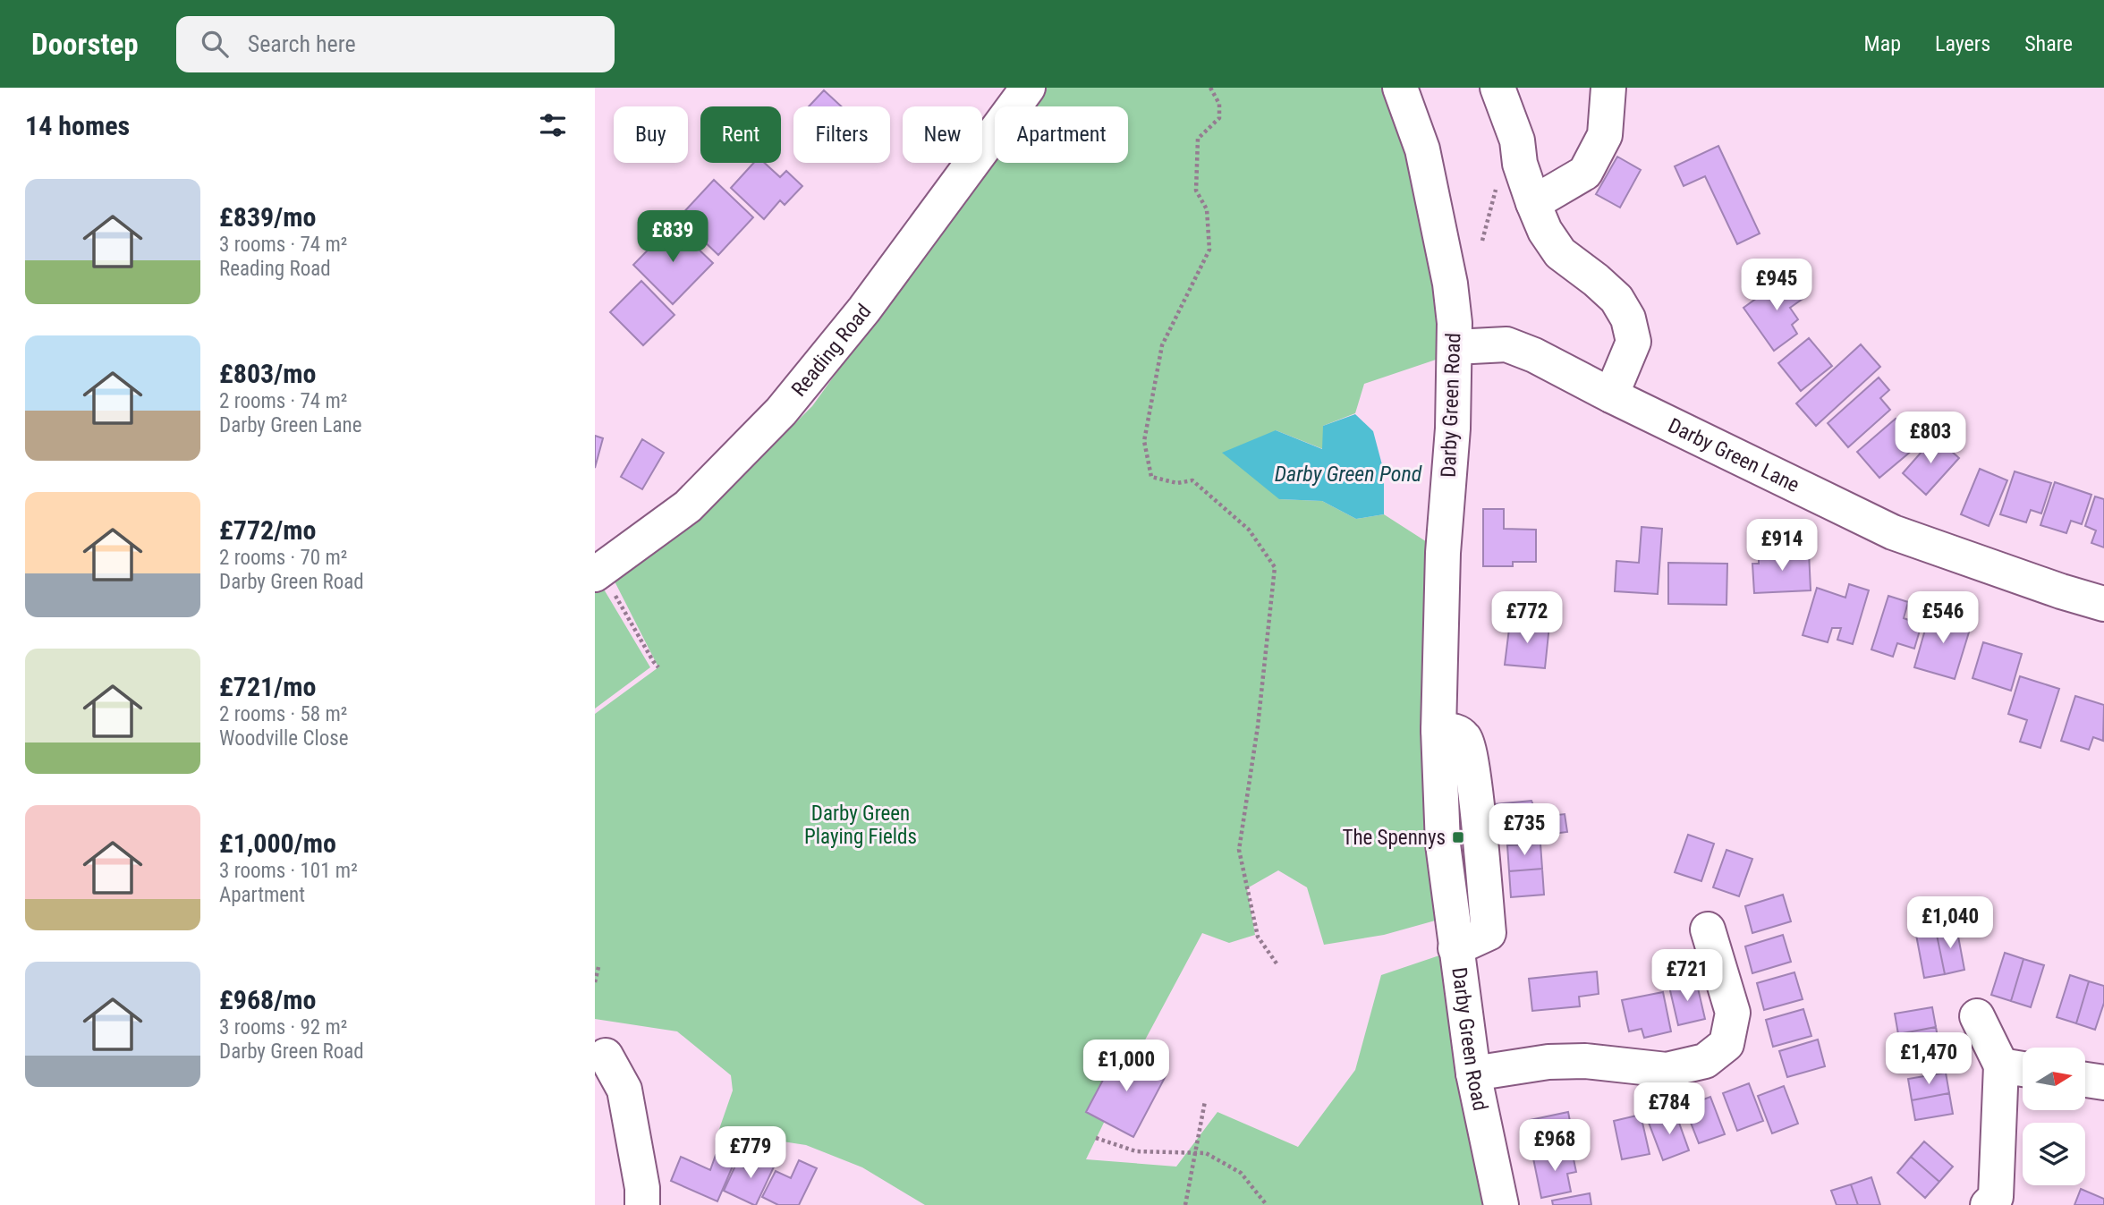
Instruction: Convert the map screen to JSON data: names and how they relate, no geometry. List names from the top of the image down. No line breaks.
{"streets":{"street":["Reading Road","Darby Green Road","Darby Green Lane"]},"crossings":[["Darby Green Road","Darby Green Lane"]],"water":["Darby Green Pond"],"parks":["Darby Green Playing Fields"],"places":{"transit":["The Spennys"]},"north":"right","page":{"header":"Doorstep","search":"Search here","nav":["Map","Layers","Share"],"heading":"14 homes","chip":["Buy","Rent","Filters","New","Apartment"],"list":[{"name":"£839/mo","note":"3 rooms · 74 m² · Reading Road"},{"name":"£803/mo","note":"2 rooms · 74 m² · Darby Green Lane"},{"name":"£772/mo","note":"2 rooms · 70 m² · Darby Green Road"},{"name":"£721/mo","note":"2 rooms · 58 m² · Woodville Close"},{"name":"£1,000/mo","note":"3 rooms · 101 m² · Apartment"},{"name":"£968/mo","note":"3 rooms · 92 m² · Darby Green Road"}],"price":["£839","£945","£803","£914","£772","£546","£735","£1,040","£721","£1,470","£1,000","£784","£968","£779"]}}
